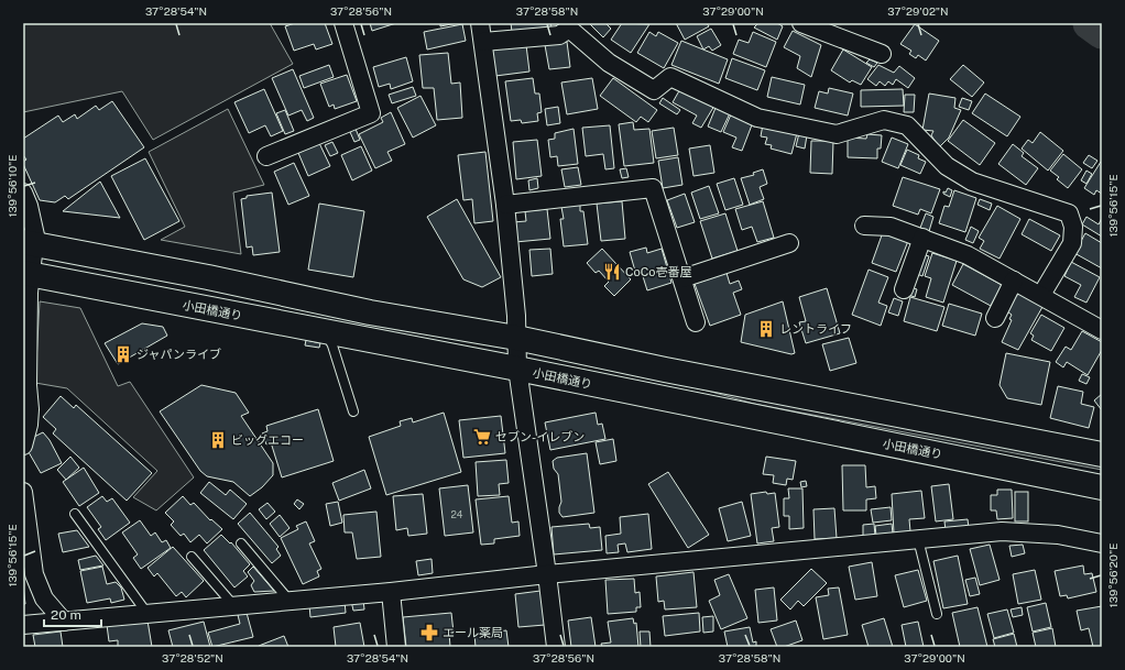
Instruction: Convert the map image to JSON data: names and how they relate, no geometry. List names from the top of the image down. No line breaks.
{"streets":{"main road":["小田橋通り"]},"places":{"restaurant":["CoCo壱番屋"],"building":["レントライフ","ジャパンライブ","ビッグエコー"],"supermarket":["セブン-イレブン"],"pharmacy":["エール薬局"]},"house_numbers":["24"],"scale_bar":"20 m","coordinates":["37°28'54\"N","37°28'56\"N","37°28'58\"N","37°29'00\"N","37°29'02\"N","139°56'10\"E","139°56'15\"E","139°56'20\"E","37°28'52\"N"]}
